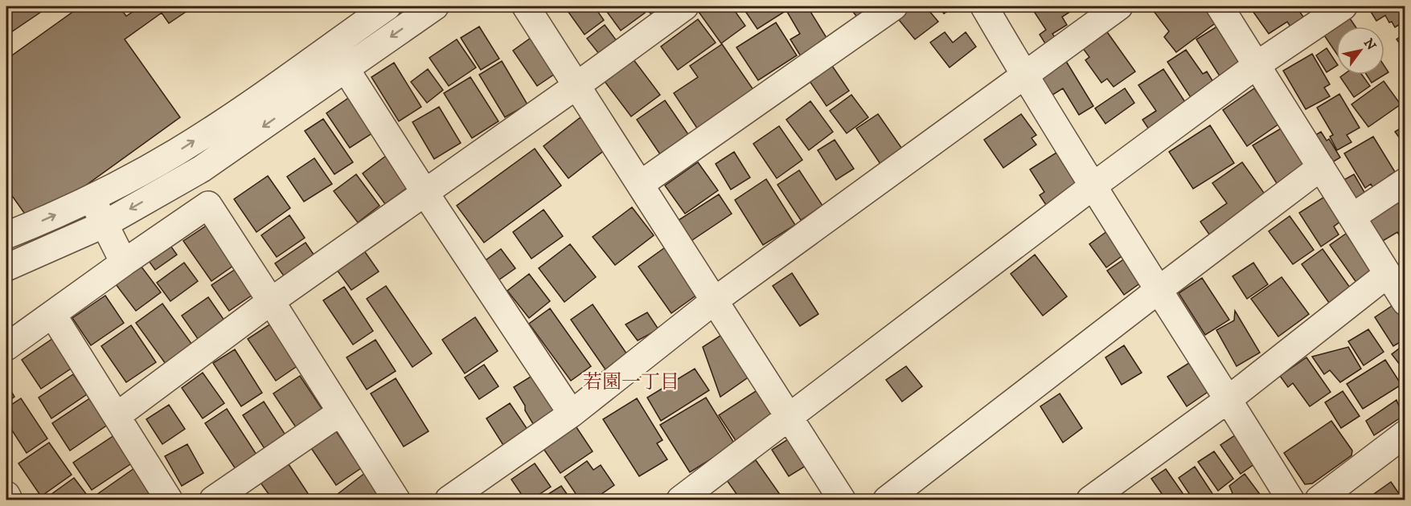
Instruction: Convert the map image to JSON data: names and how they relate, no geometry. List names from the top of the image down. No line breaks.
{"districts":["若園一丁目"],"north":"top right"}
